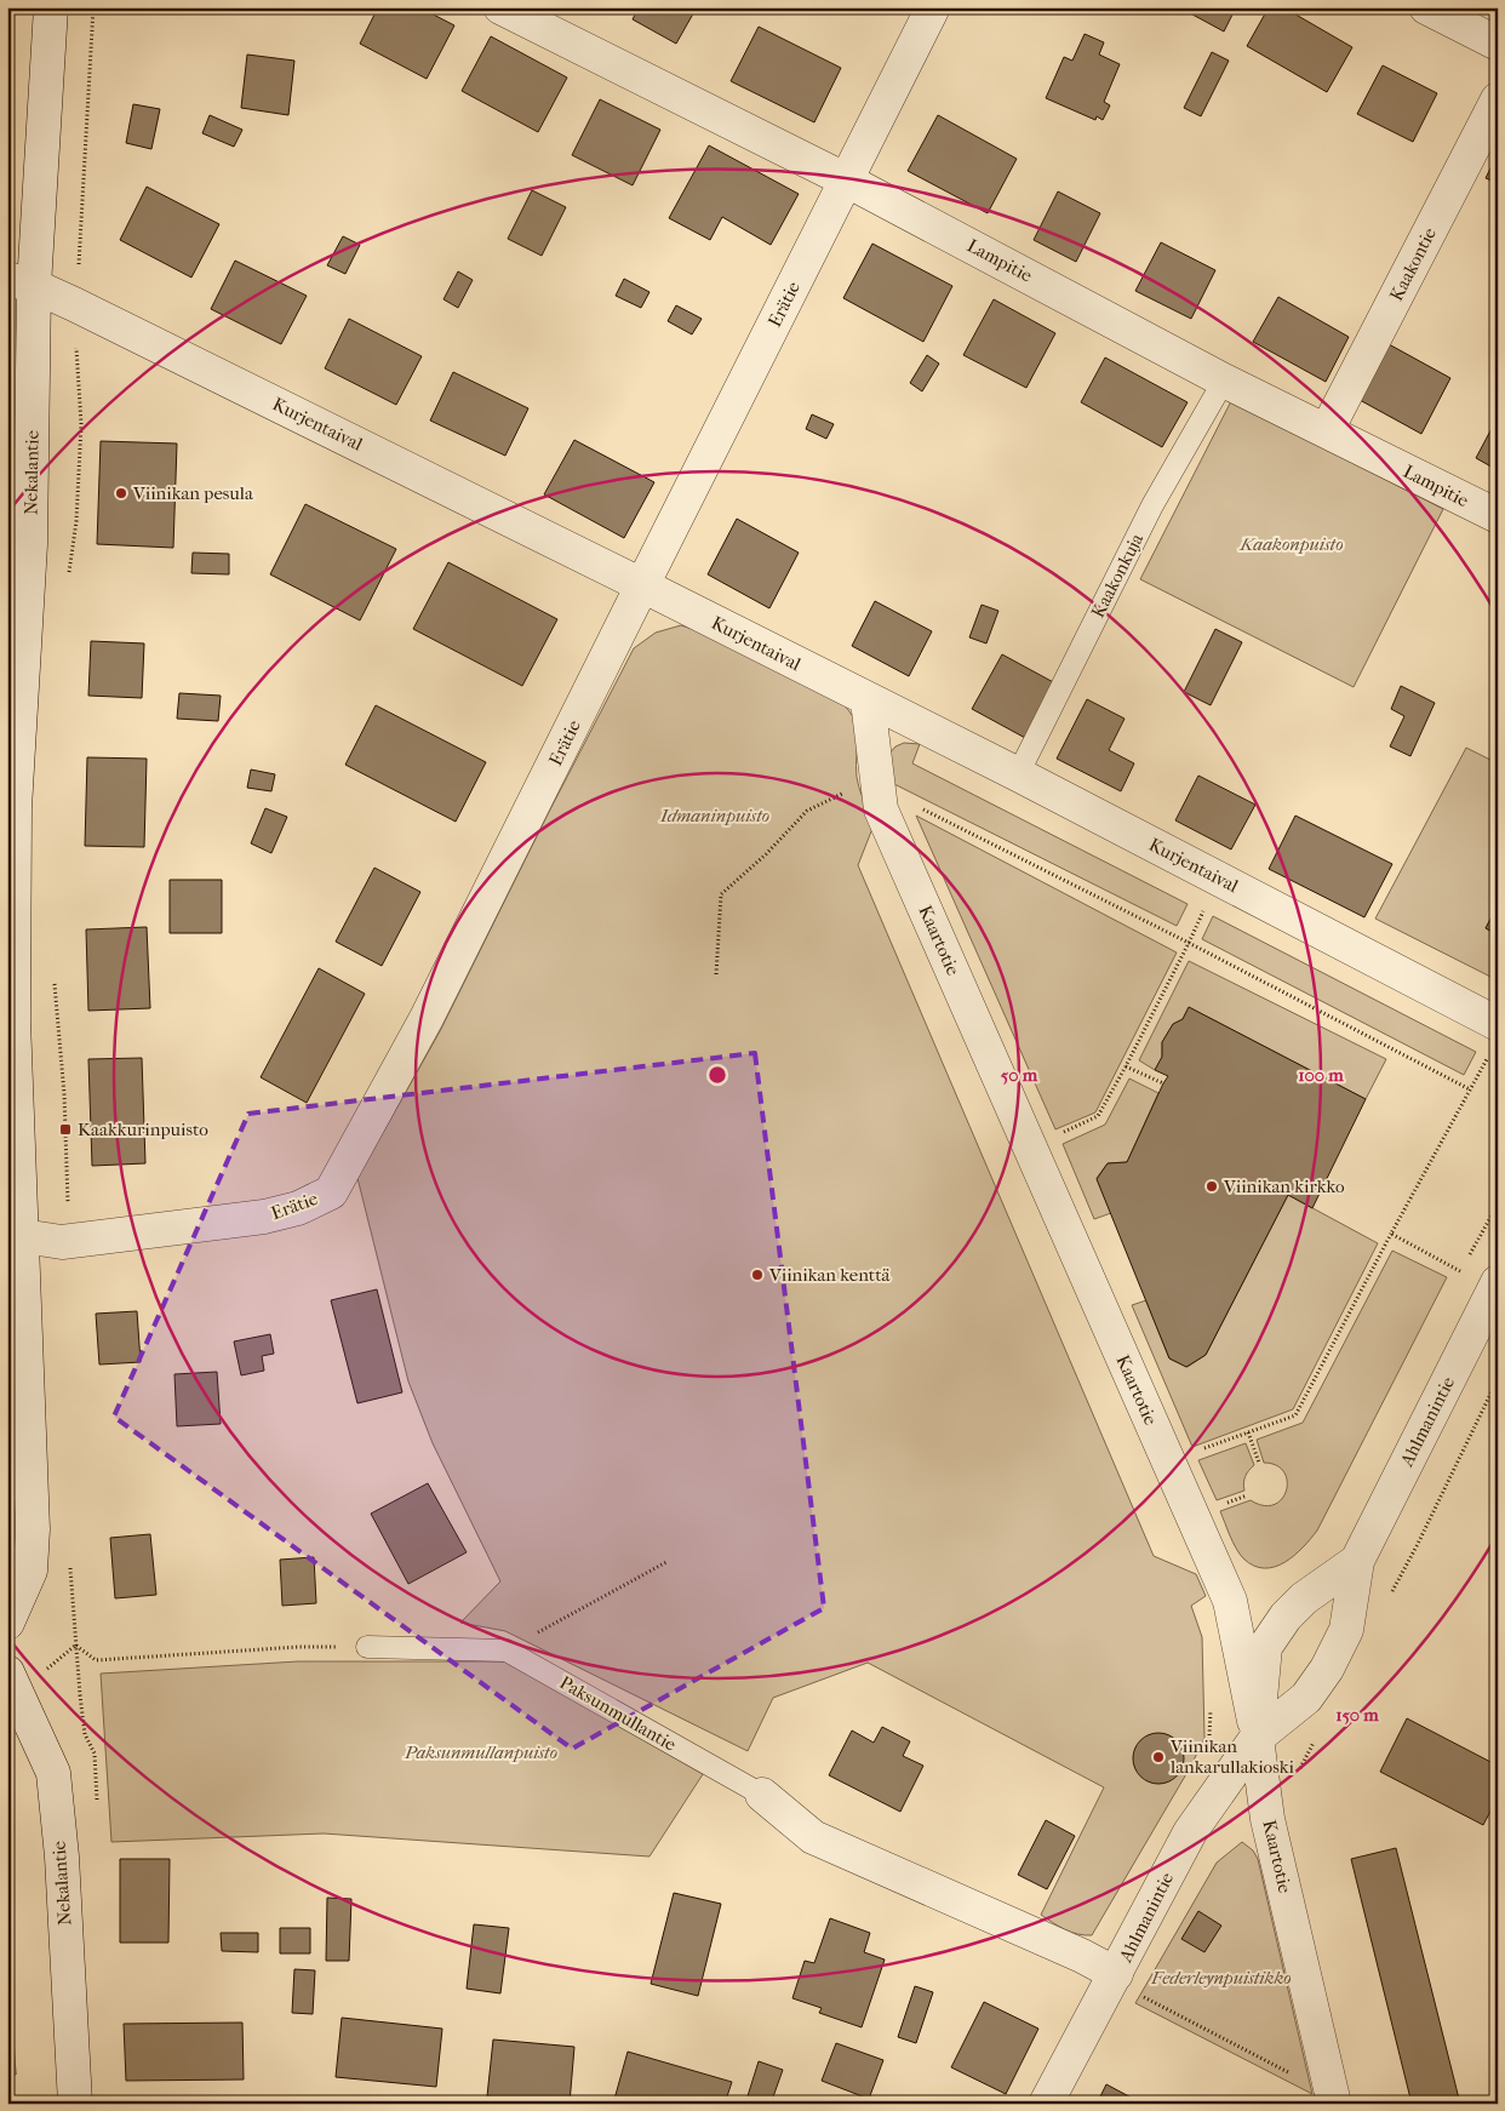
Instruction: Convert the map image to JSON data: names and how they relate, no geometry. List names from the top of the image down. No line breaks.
{"streets":{"street":["Lampitie","Kaakontie","Erätie","Kurjentaival","Nekalantie","Kaartotie","Ahlmanintie","Paksunmullantie"],"lane":["Kaakonkuja"]},"crossings":[["Lampitie","Kaakontie"],["Lampitie","Erätie"],["Lampitie","Kaakonkuja"],["Erätie","Kurjentaival"],["Erätie","Nekalantie"],["Kurjentaival","Nekalantie"],["Kurjentaival","Kaakonkuja"],["Kurjentaival","Kaartotie"],["Kaartotie","Ahlmanintie"],["Ahlmanintie","Paksunmullantie"]],"parks":["Kaakonpuisto","Idmaninpuisto","Paksunmullanpuisto","Federleynpuistikko"],"places":{"other":["Viinikan pesula","Viinikan kirkko","Viinikan kenttä","Viinikan lankarullakioski"],"transit":["Kaakkurinpuisto"]},"rings":["50 m","100 m","150 m"]}
